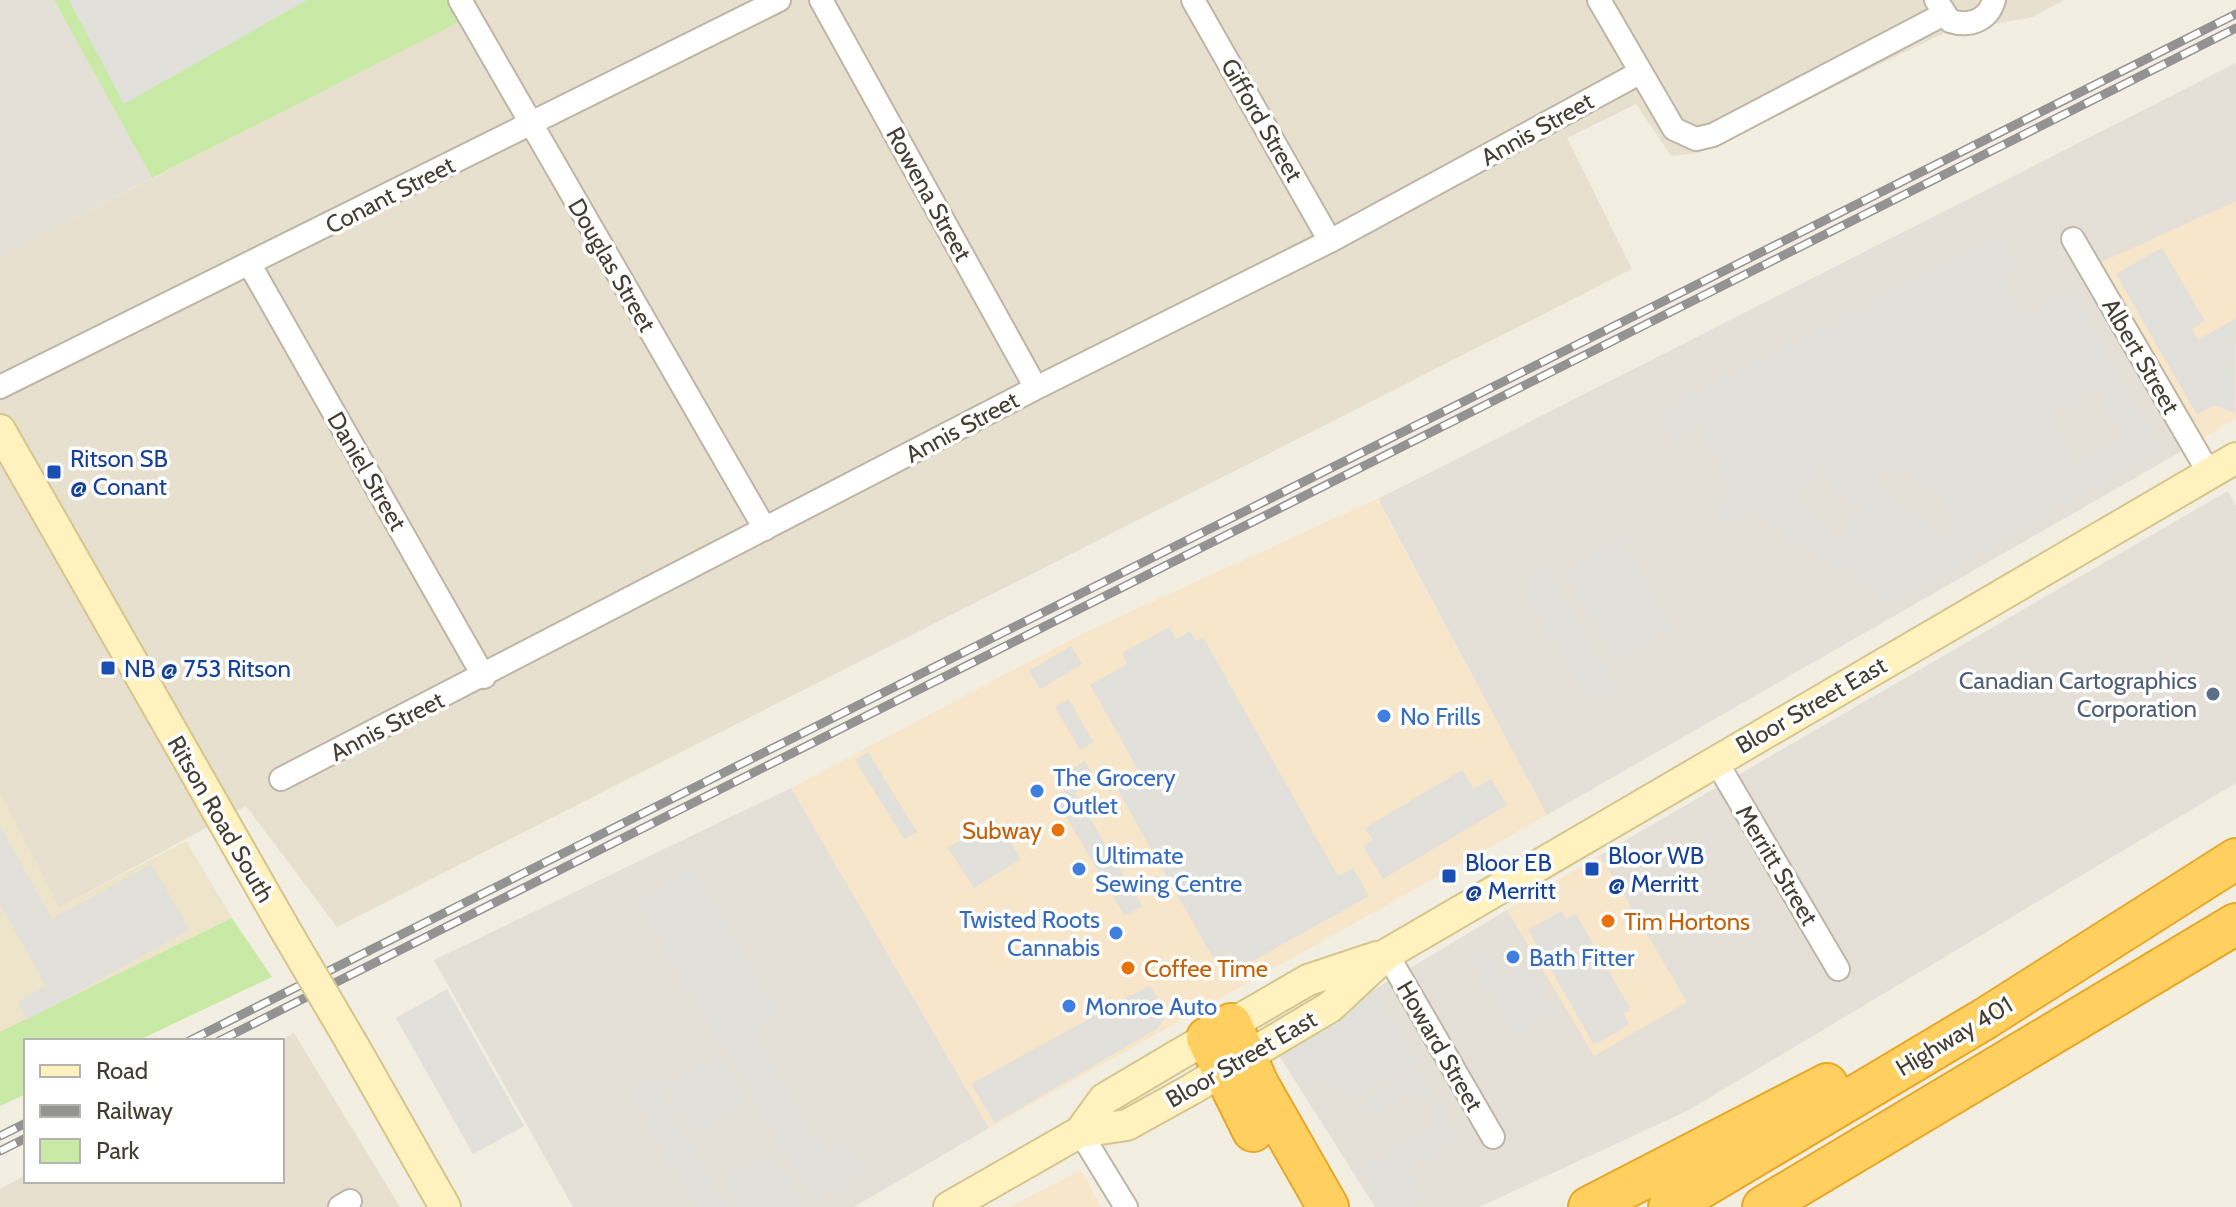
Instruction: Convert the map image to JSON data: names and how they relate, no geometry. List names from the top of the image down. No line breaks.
{"streets":{"highway":["Highway 401"],"main road":["Bloor Street East","Ritson Road South"],"street":["Gifford Street","Annis Street","Rowena Street","Conant Street","Douglas Street","Albert Street","Daniel Street","Merritt Street","Howard Street"]},"crossings":[["Gifford Street","Annis Street"],["Annis Street","Rowena Street"],["Annis Street","Douglas Street"],["Annis Street","Daniel Street"],["Conant Street","Douglas Street"],["Conant Street","Daniel Street"],["Albert Street","Bloor Street East"],["Bloor Street East","Merritt Street"],["Bloor Street East","Howard Street"]],"places":{"transit":["Ritson SB @ Conant","NB @ 753 Ritson","Bloor WB @ Merritt","Bloor EB @ Merritt"],"other":["Canadian Cartographics Corporation","No Frills","The Grocery Outlet","Subway","Ultimate Sewing Centre","Tim Hortons","Twisted Roots Cannabis","Bath Fitter","Coffee Time","Monroe Auto"]},"legend":["Road","Railway","Park"]}
